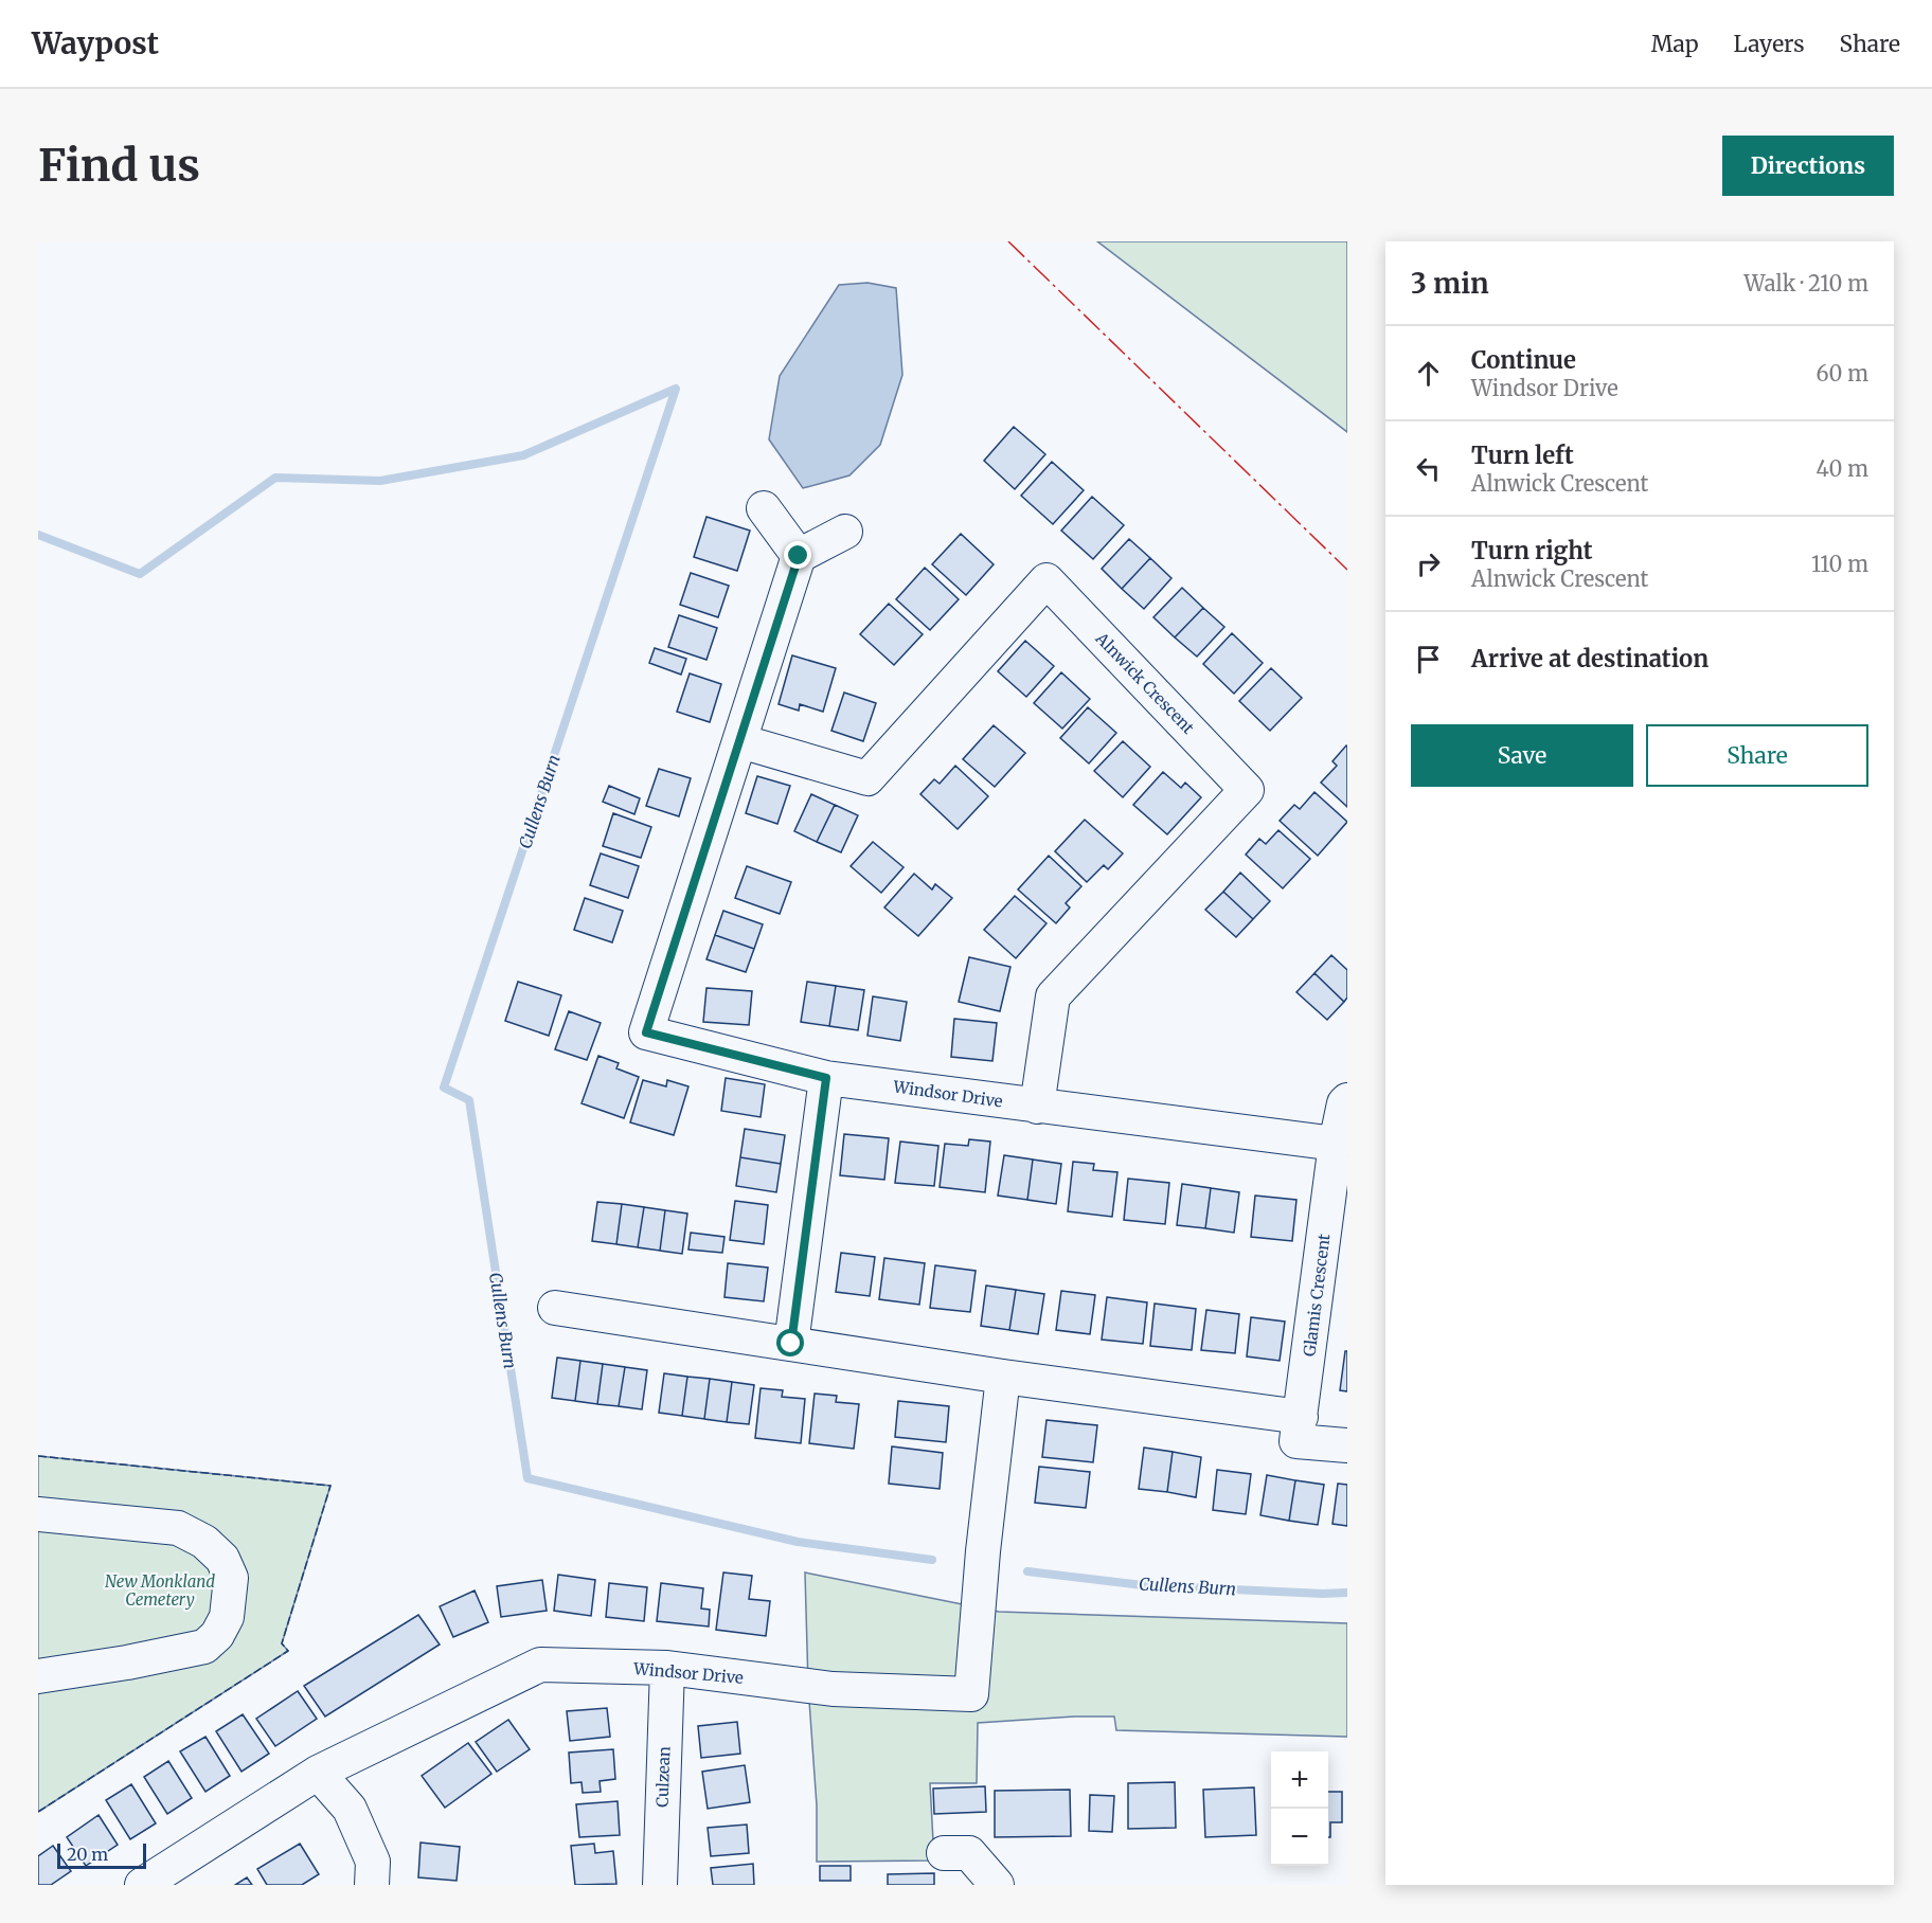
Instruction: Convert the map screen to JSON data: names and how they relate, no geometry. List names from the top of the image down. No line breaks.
{"streets":{"street":["Alnwick Crescent","Windsor Drive","Glamis Crescent","Culzean"]},"crossings":[["Alnwick Crescent","Windsor Drive"],["Windsor Drive","Glamis Crescent"],["Windsor Drive","Culzean"]],"water":["Cullens Burn"],"parks":["New Monkland Cemetery"],"scale_bar":"20 m","page":{"header":"Waypost","nav":["Map","Layers","Share"],"buttons":["Directions",["Save","Share"]],"title":"Find us","heading":["3 min","Walk · 210 m"],"list":[["Continue","Windsor Drive","60 m"],["Turn left","Alnwick Crescent","40 m"],["Turn right","Alnwick Crescent","110 m"],"Arrive at destination"],"map_buttons":["+","−"],"scale":"20 m"}}
